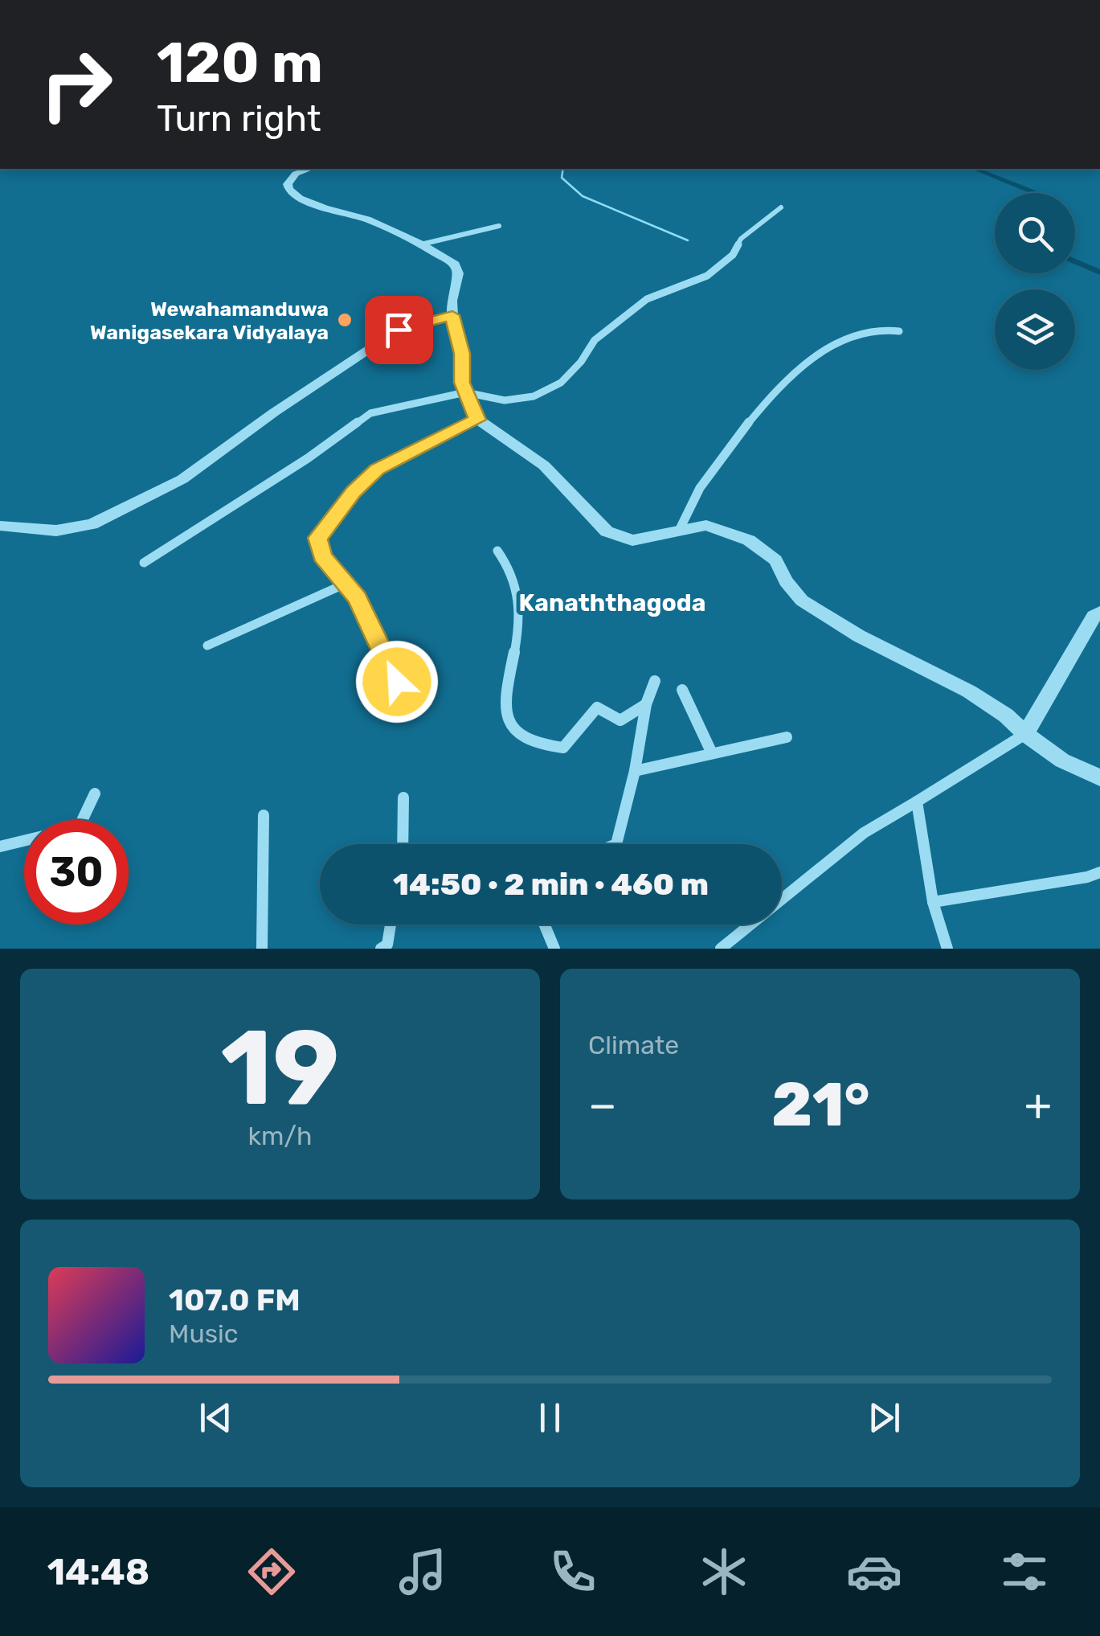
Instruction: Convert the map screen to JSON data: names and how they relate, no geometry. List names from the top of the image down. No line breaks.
{"districts":["Kanaththagoda"],"places":["Wewahamanduwa Wanigasekara Vidyalaya"],"page":{"turn":["120 m","Turn right"],"limit":"30","trip":"14:50 · 2 min · 460 m","tile":[["19","km/h"],"Climate"],"heat":["−","21°","+"],"song":["107.0 FM","Music"],"tabs":"14:48"}}
